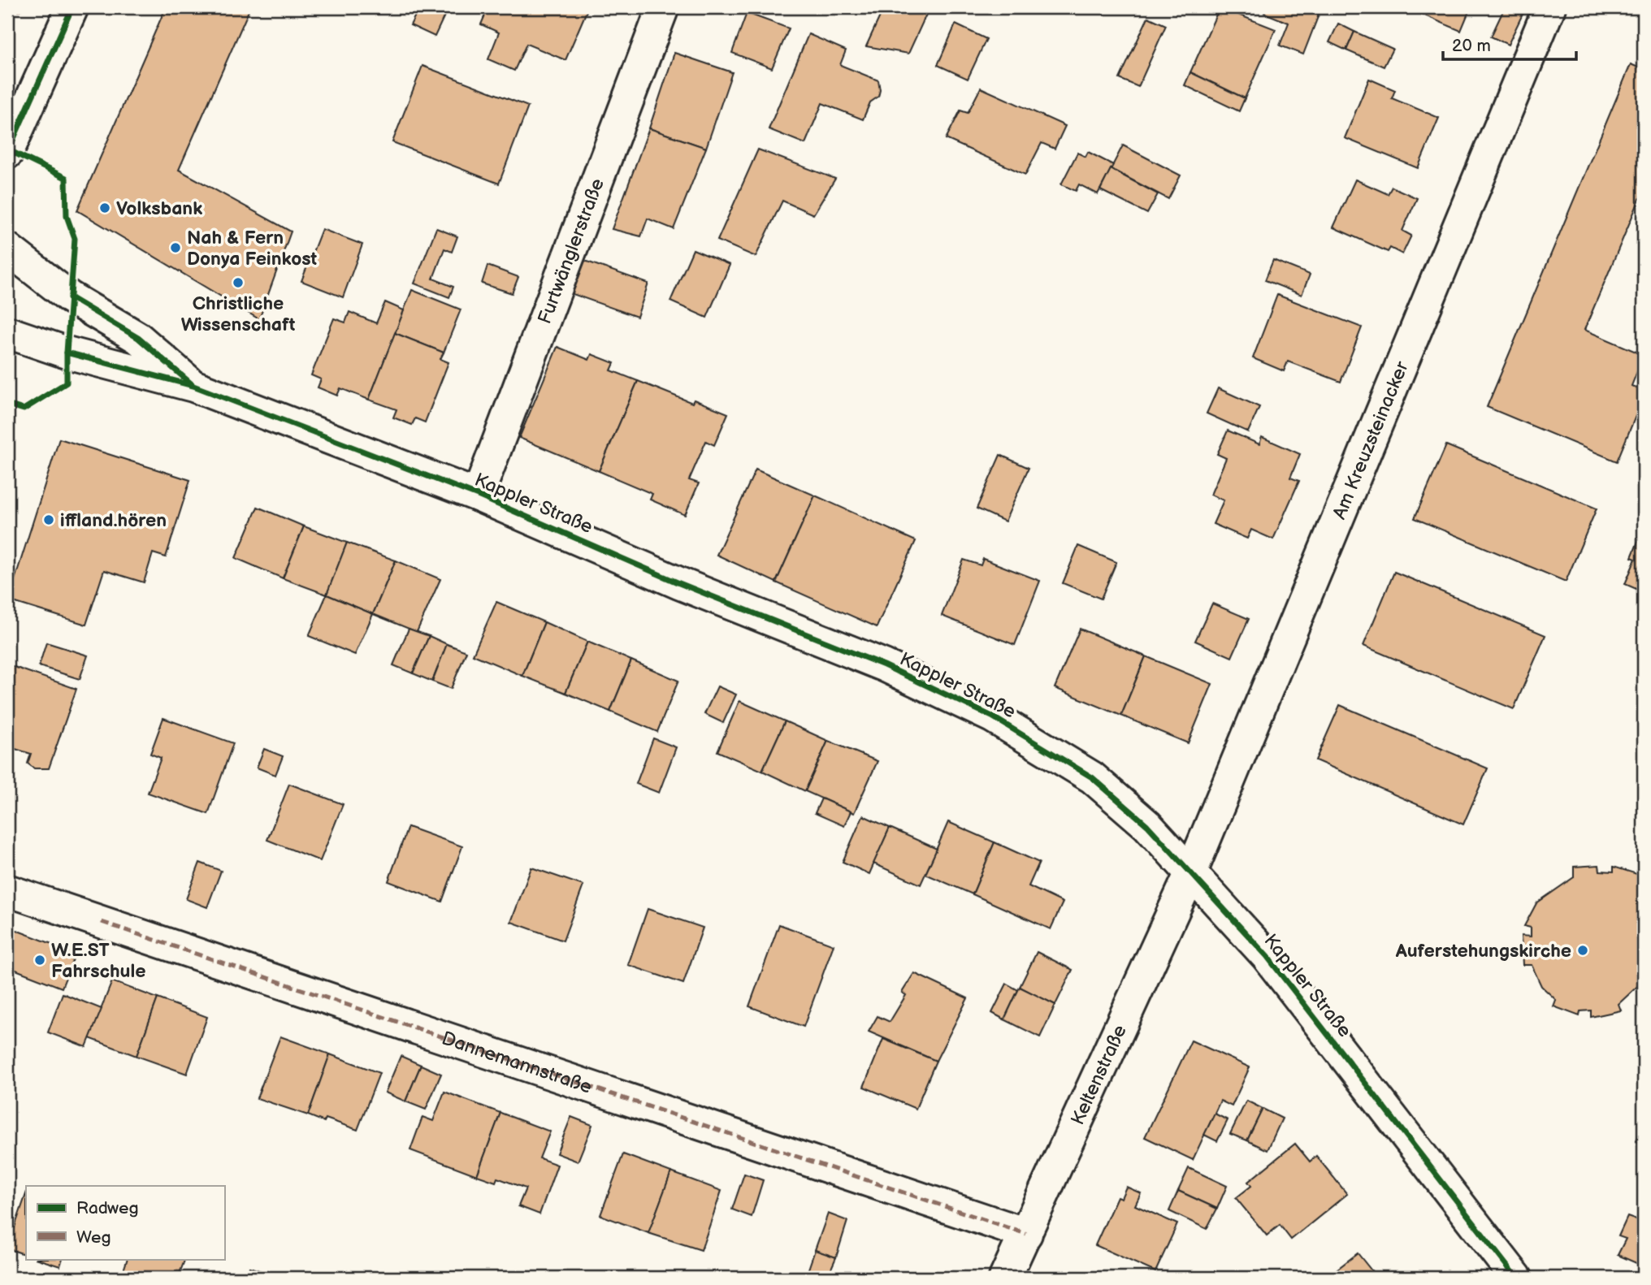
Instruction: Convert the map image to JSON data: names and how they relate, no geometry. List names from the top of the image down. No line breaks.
{"streets":{"street":["Furtwänglerstraße","Am Kreuzsteinacker","Kappler Straße","Dannemannstraße","Keltenstraße"]},"crossings":[["Furtwänglerstraße","Kappler Straße"],["Am Kreuzsteinacker","Kappler Straße"],["Am Kreuzsteinacker","Keltenstraße"],["Kappler Straße","Keltenstraße"],["Dannemannstraße","Keltenstraße"]],"places":["Volksbank","Nah & Fern Donya Feinkost","Christliche Wissenschaft","iffland.hören","Auferstehungskirche","W.E.ST Fahrschule"],"legend":["Radweg","Weg"],"scale_bar":"20 m"}
